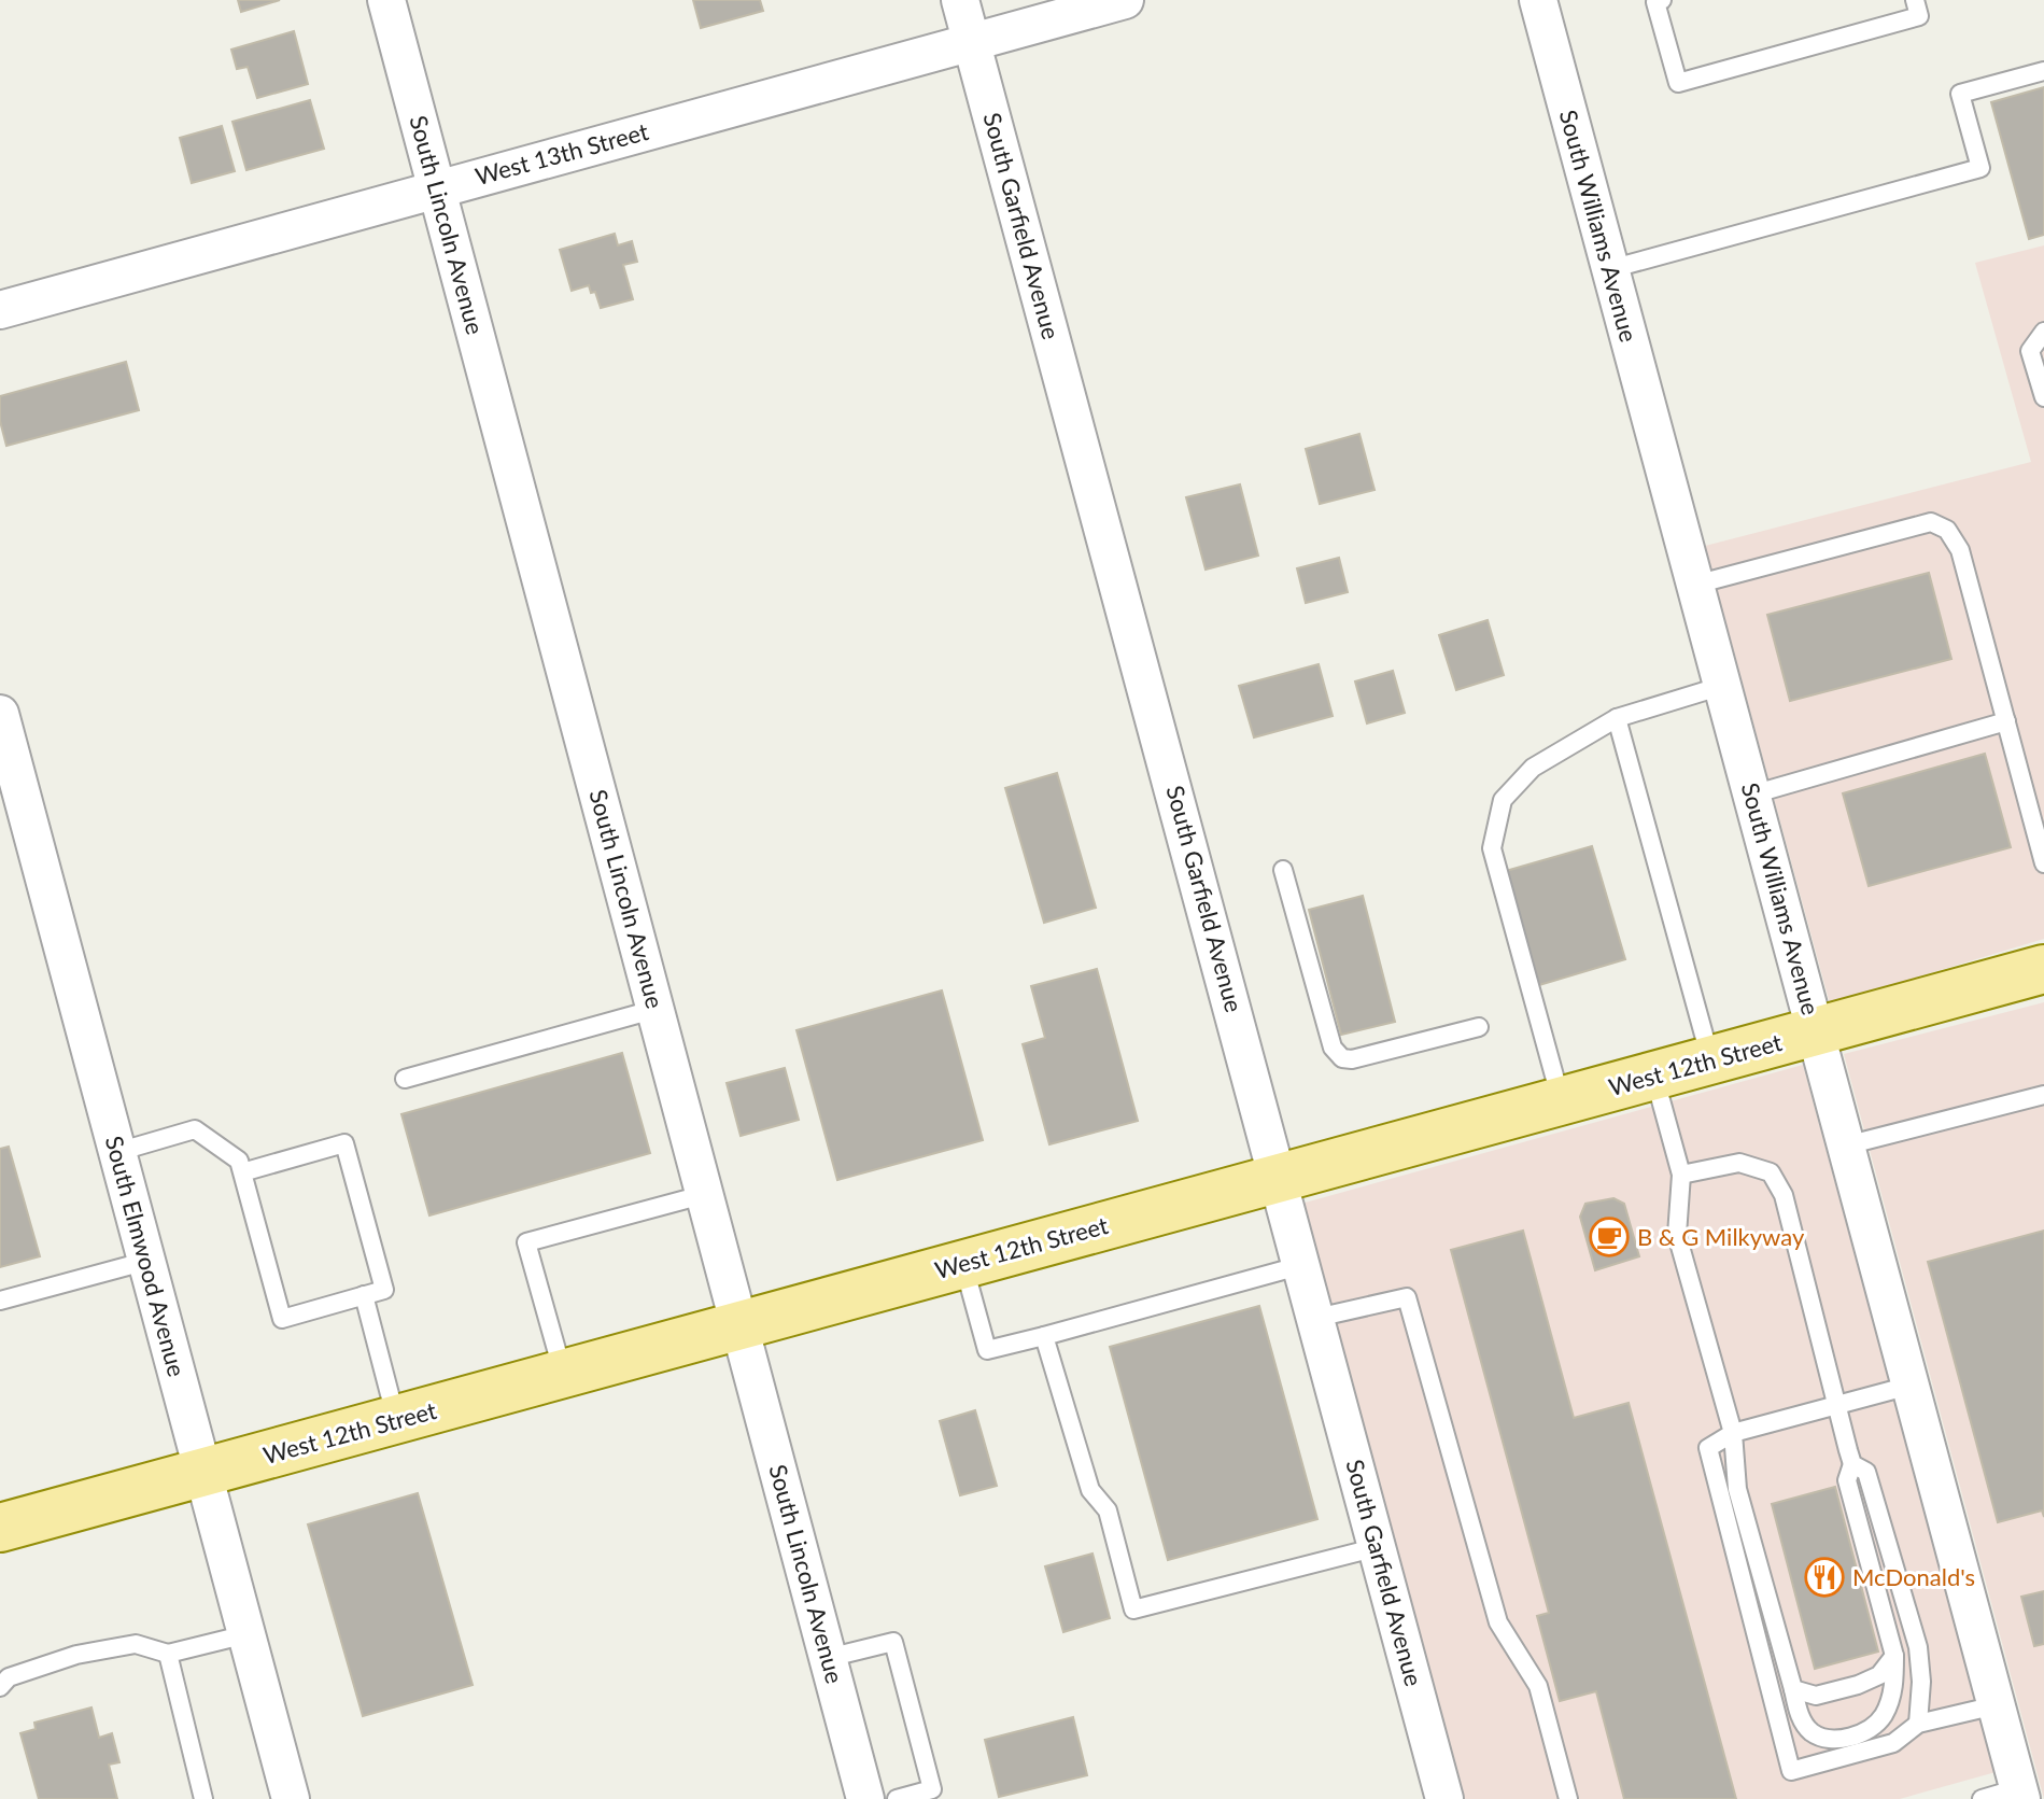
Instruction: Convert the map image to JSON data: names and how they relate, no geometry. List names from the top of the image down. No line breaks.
{"streets":{"main road":["West 12th Street"],"street":["West 13th Street","South Lincoln Avenue","South Garfield Avenue","South Williams Avenue","South Elmwood Avenue"]},"crossings":[["West 13th Street","South Lincoln Avenue"],["West 13th Street","South Garfield Avenue"],["South Lincoln Avenue","West 12th Street"],["South Garfield Avenue","West 12th Street"],["South Williams Avenue","West 12th Street"],["West 12th Street","South Elmwood Avenue"]],"places":{"cafe":["B & G Milkyway"],"restaurant":["McDonald's"]}}
